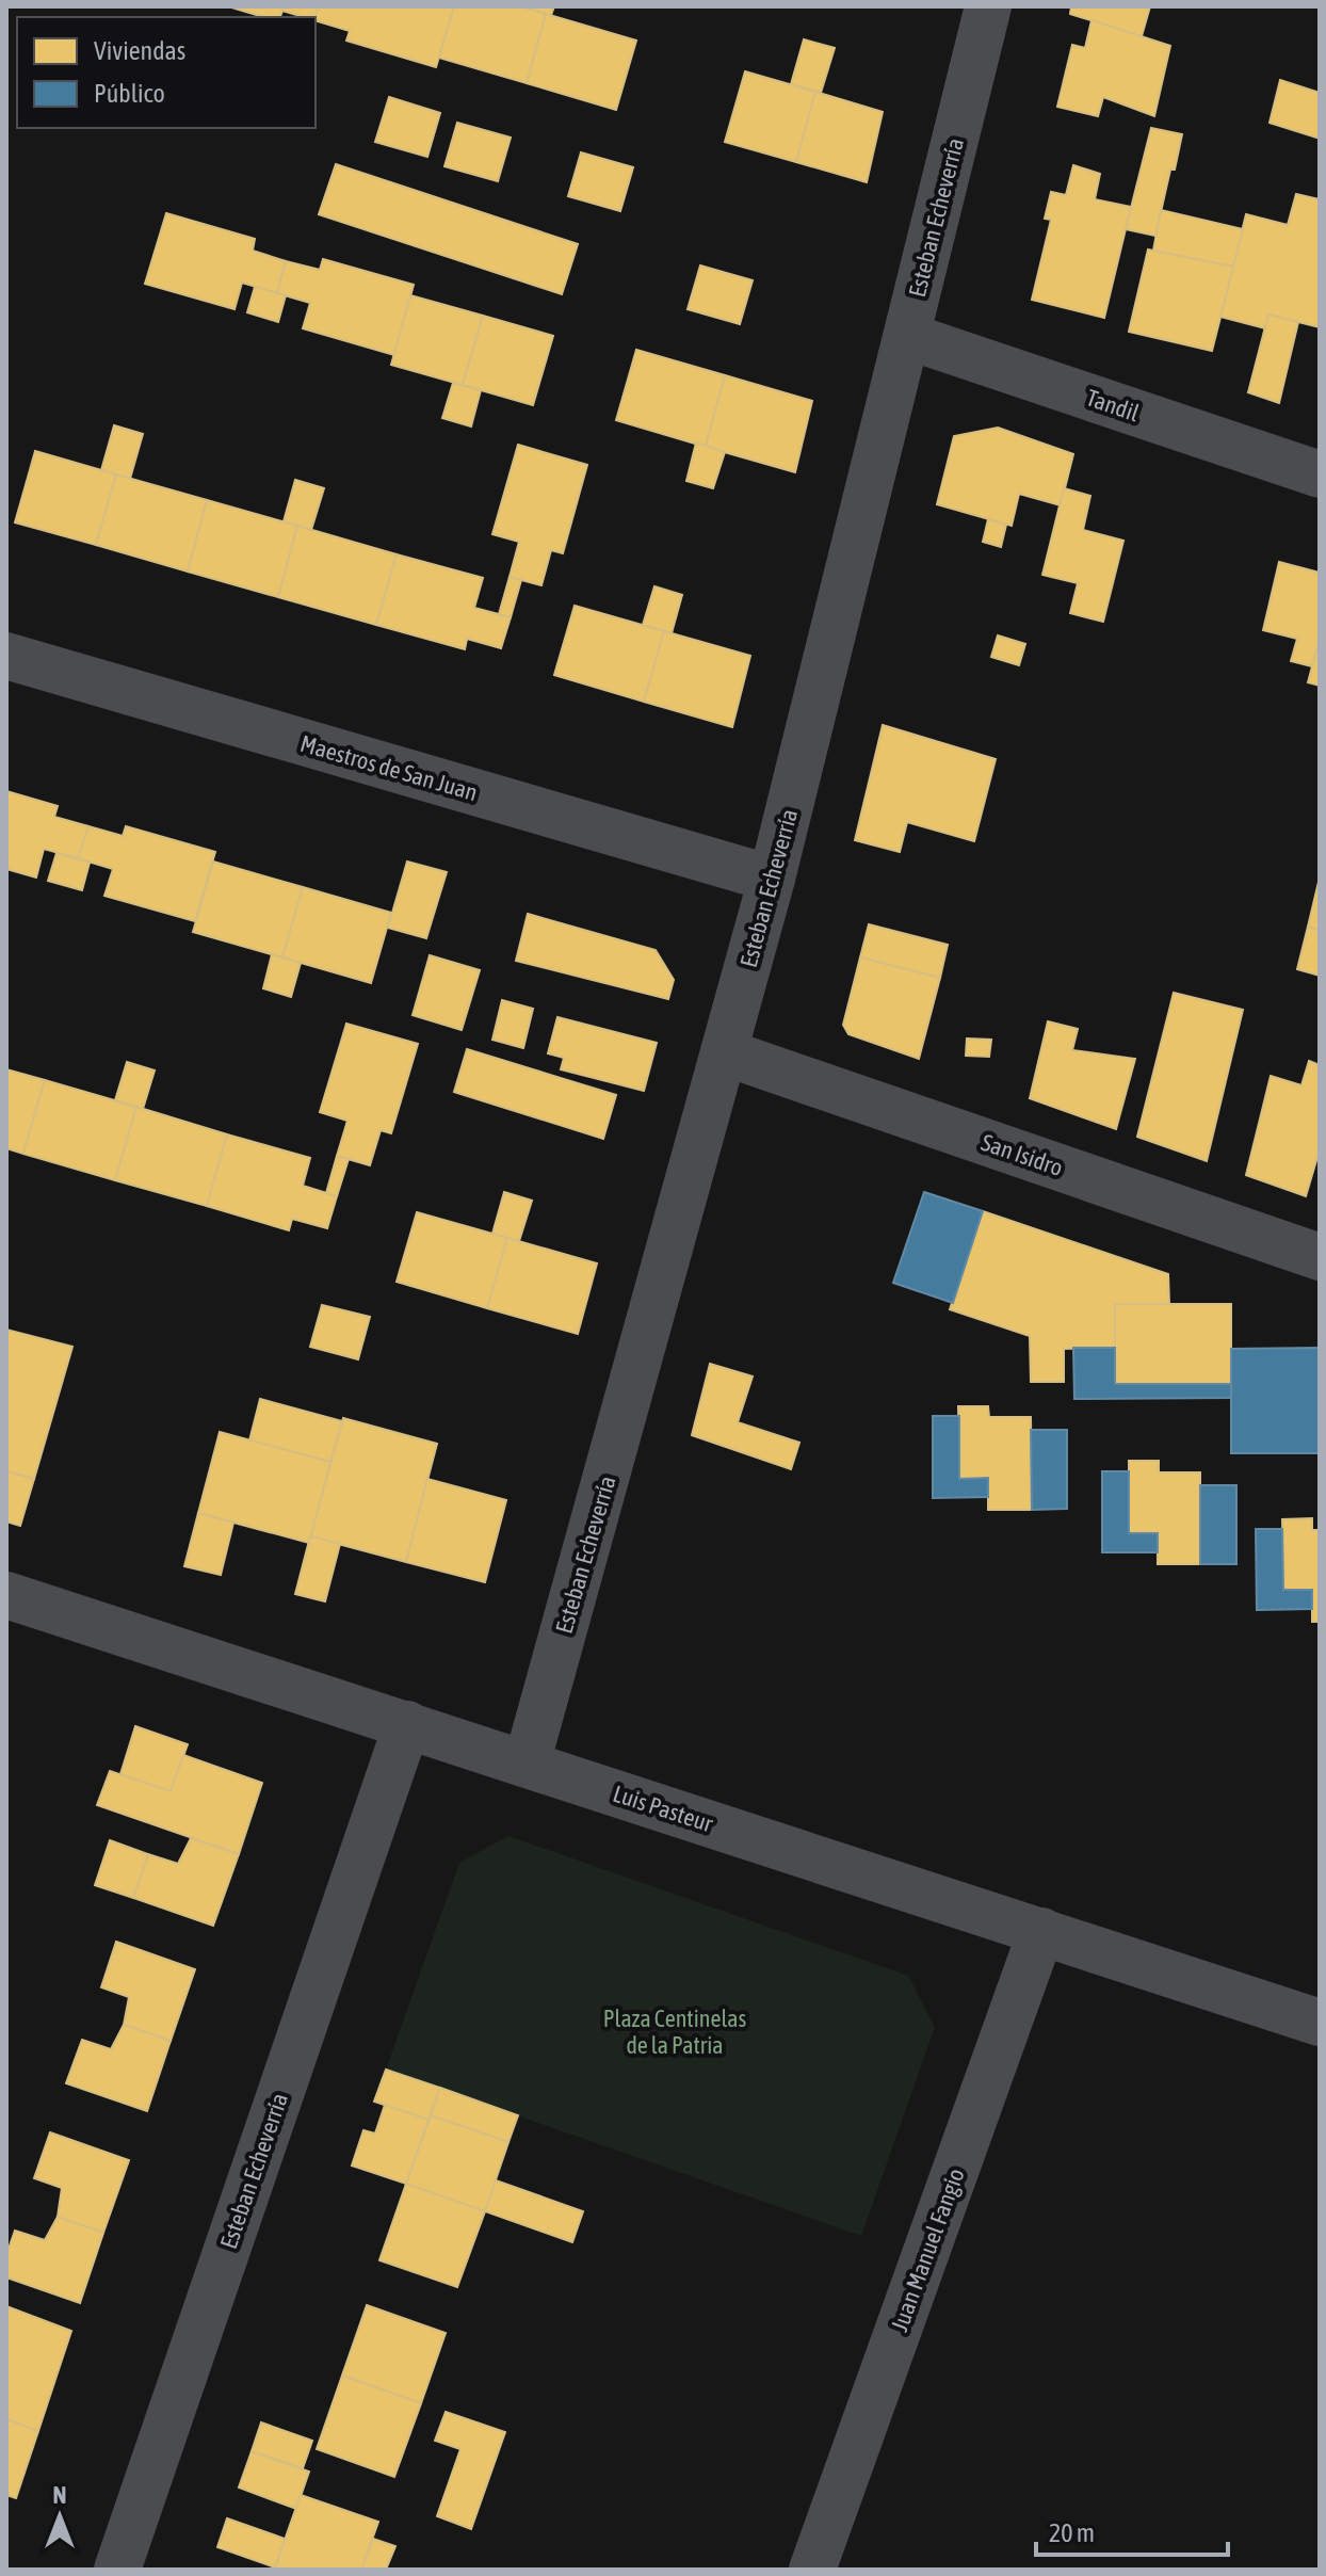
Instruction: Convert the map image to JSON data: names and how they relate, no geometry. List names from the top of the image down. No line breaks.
{"streets":{"street":["Esteban Echeverría","Tandil","Maestros de San Juan","San Isidro","Luis Pasteur","Juan Manuel Fangio"]},"crossings":[["Esteban Echeverría","Tandil"],["Esteban Echeverría","Maestros de San Juan"],["Esteban Echeverría","San Isidro"],["Esteban Echeverría","Luis Pasteur"],["Luis Pasteur","Juan Manuel Fangio"]],"parks":["Plaza Centinelas de la Patria"],"legend":["Viviendas","Público"],"scale_bar":"20 m","north":"top"}
